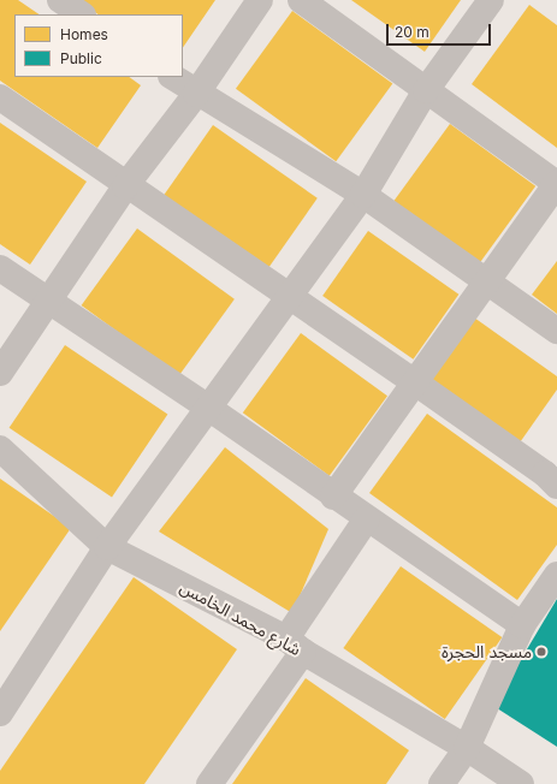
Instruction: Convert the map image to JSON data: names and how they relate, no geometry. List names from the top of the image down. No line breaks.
{"streets":{"street":["شارع محمد الخامس"]},"places":["مسجد الحجرة"],"legend":["Homes","Public"],"scale_bar":"20 m"}
